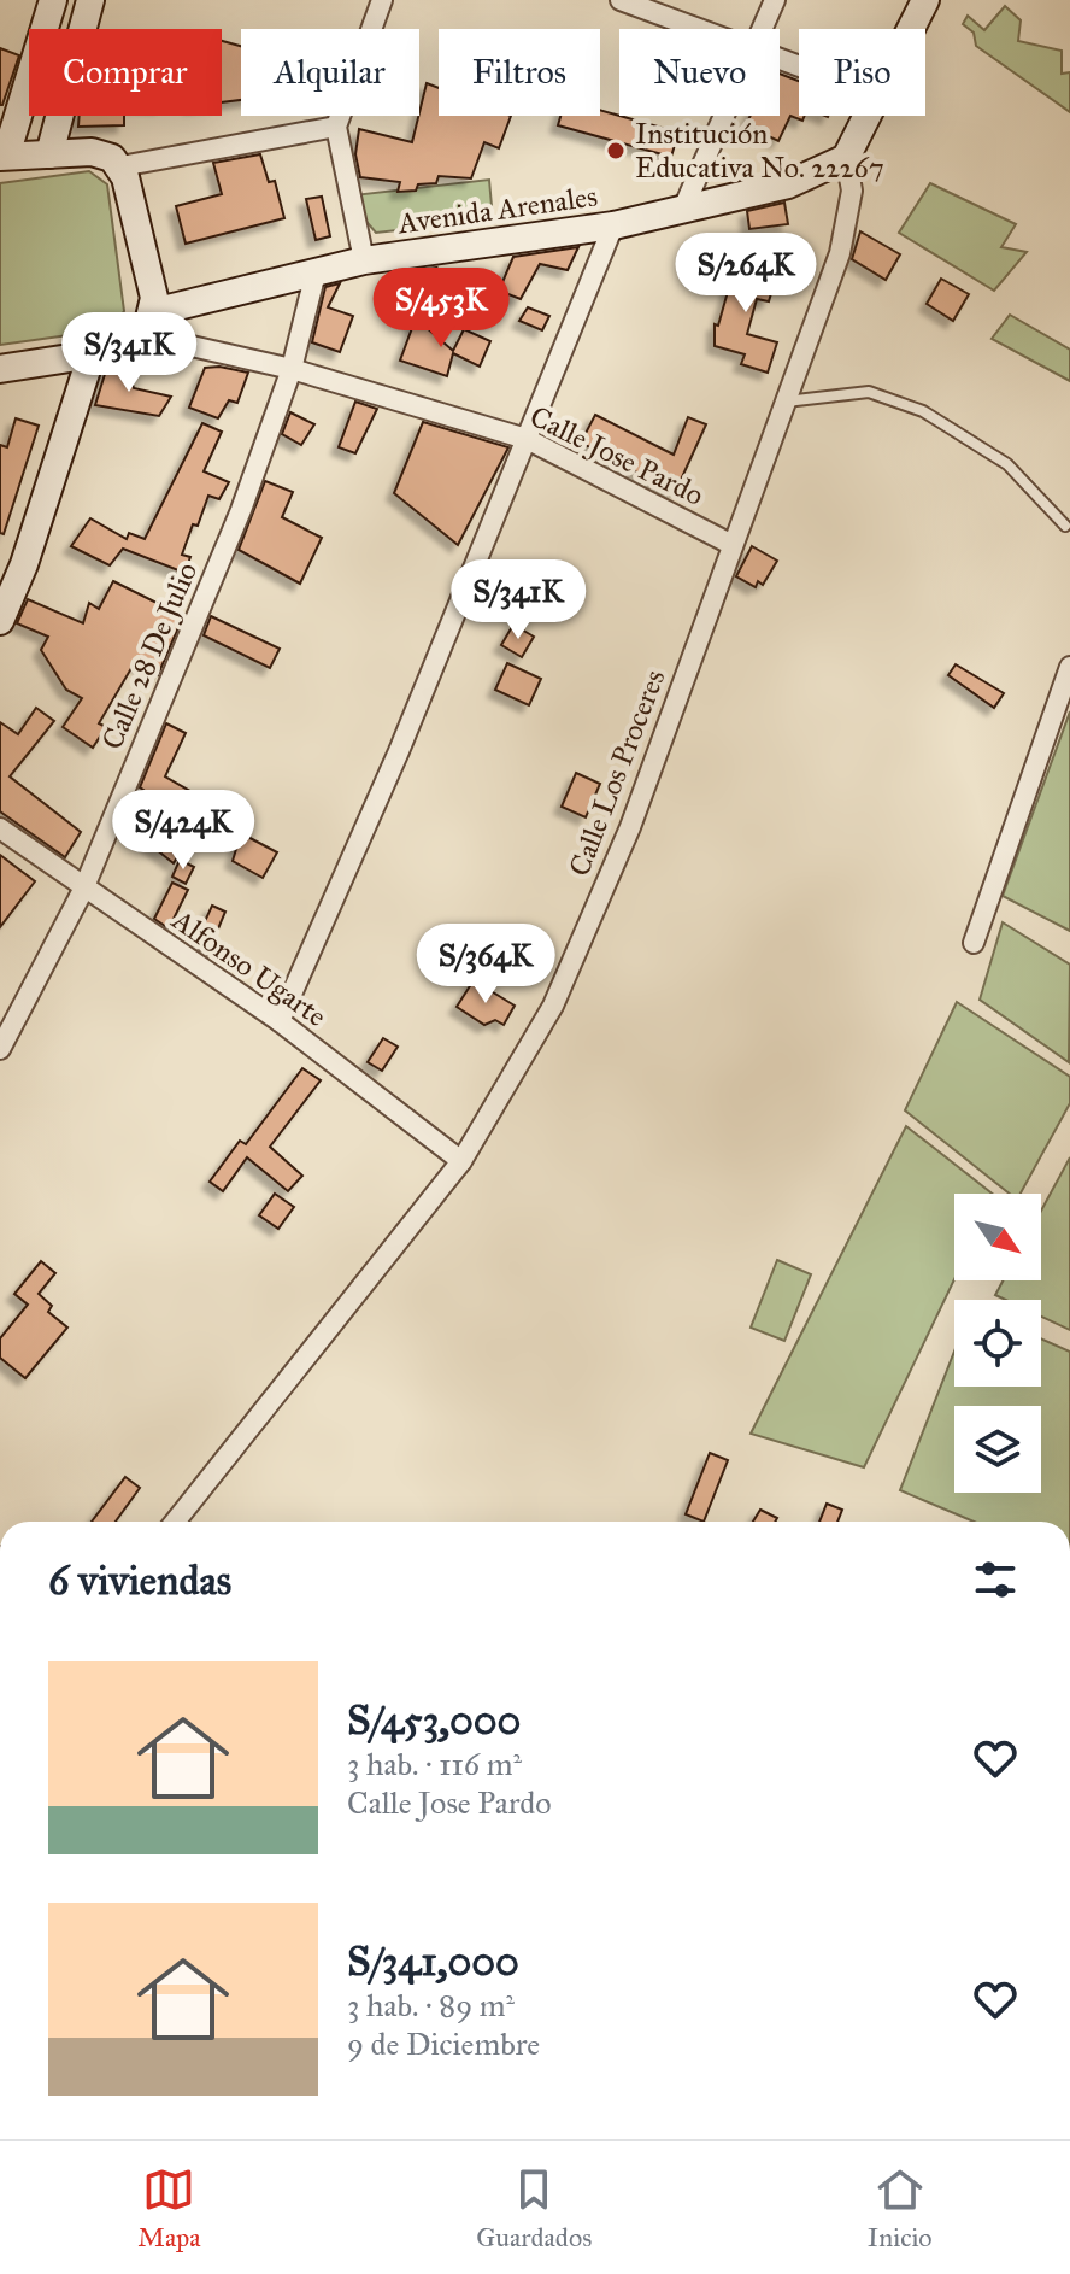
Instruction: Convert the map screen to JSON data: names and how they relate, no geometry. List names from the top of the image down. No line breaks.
{"streets":{"street":["Avenida Arenales","Calle Jose Pardo","Calle 28 De Julio","Calle Los Proceres","Alfonso Ugarte"]},"crossings":[["Avenida Arenales","Calle Jose Pardo"],["Avenida Arenales","Calle 28 De Julio"],["Avenida Arenales","Calle Los Proceres"],["Calle Jose Pardo","Calle 28 De Julio"],["Calle Jose Pardo","Calle Los Proceres"],["Calle 28 De Julio","Alfonso Ugarte"],["Calle Los Proceres","Alfonso Ugarte"]],"places":["Institución Educativa No. 22267"],"north":"bottom right","page":{"chip":["Comprar","Alquilar","Filtros","Nuevo","Piso"],"price":["S/264K","S/453K","S/341K","S/341K","S/424K","S/364K"],"heading":"6 viviendas","list":[{"name":"S/453,000","note":"3 hab. · 116 m² · Calle Jose Pardo"},{"name":"S/341,000","note":"3 hab. · 89 m² · 9 de Diciembre"}],"tabs":["Mapa","Guardados","Inicio"]}}
